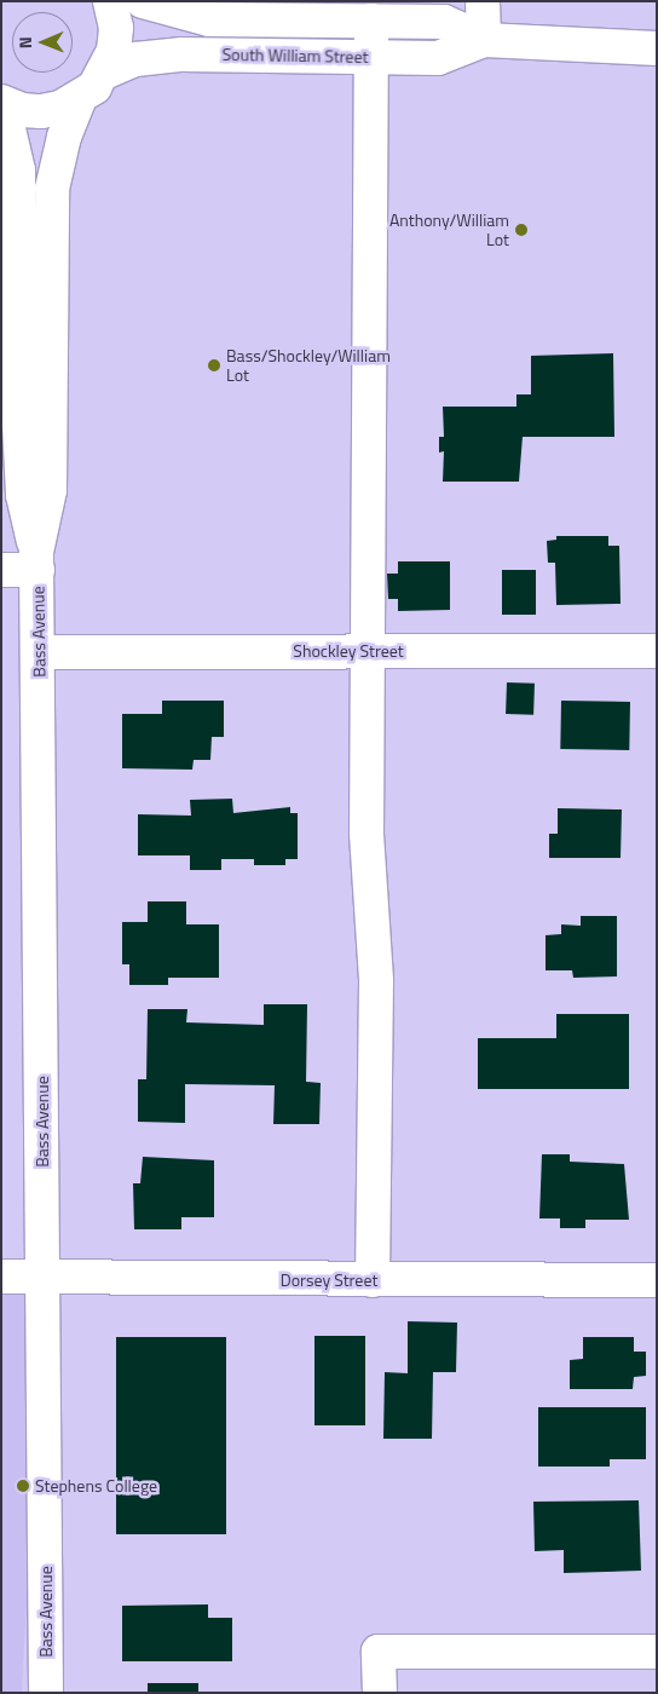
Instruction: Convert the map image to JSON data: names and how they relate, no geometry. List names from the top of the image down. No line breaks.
{"streets":{"street":["South William Street","Bass Avenue","Shockley Street","Dorsey Street"]},"crossings":[["Bass Avenue","Shockley Street"],["Bass Avenue","Dorsey Street"]],"places":["Anthony/William Lot","Bass/Shockley/William Lot","Stephens College"],"north":"left"}
